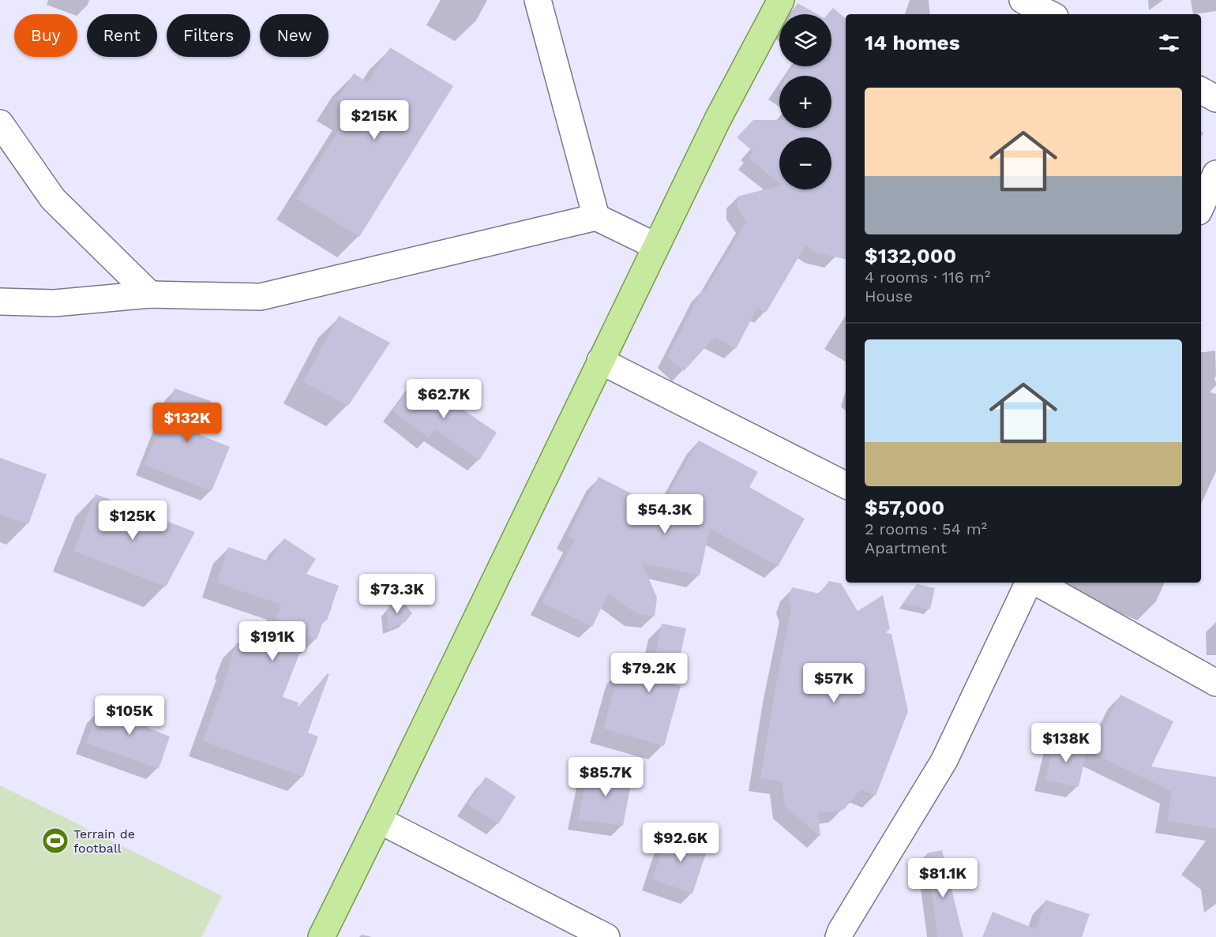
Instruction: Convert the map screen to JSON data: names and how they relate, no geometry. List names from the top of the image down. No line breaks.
{"places":{"sports":["Terrain de football"]},"page":{"map_buttons":["+","−"],"chip":["Buy","Rent","Filters","New"],"heading":"14 homes","list":[{"name":"$132,000","note":"4 rooms · 116 m² · House"},{"name":"$57,000","note":"2 rooms · 54 m² · Apartment"}],"price":["$215K","$62.7K","$132K","$54.3K","$125K","$73.3K","$191K","$79.2K","$57K","$105K","$138K","$85.7K","$92.6K","$81.1K"]}}
